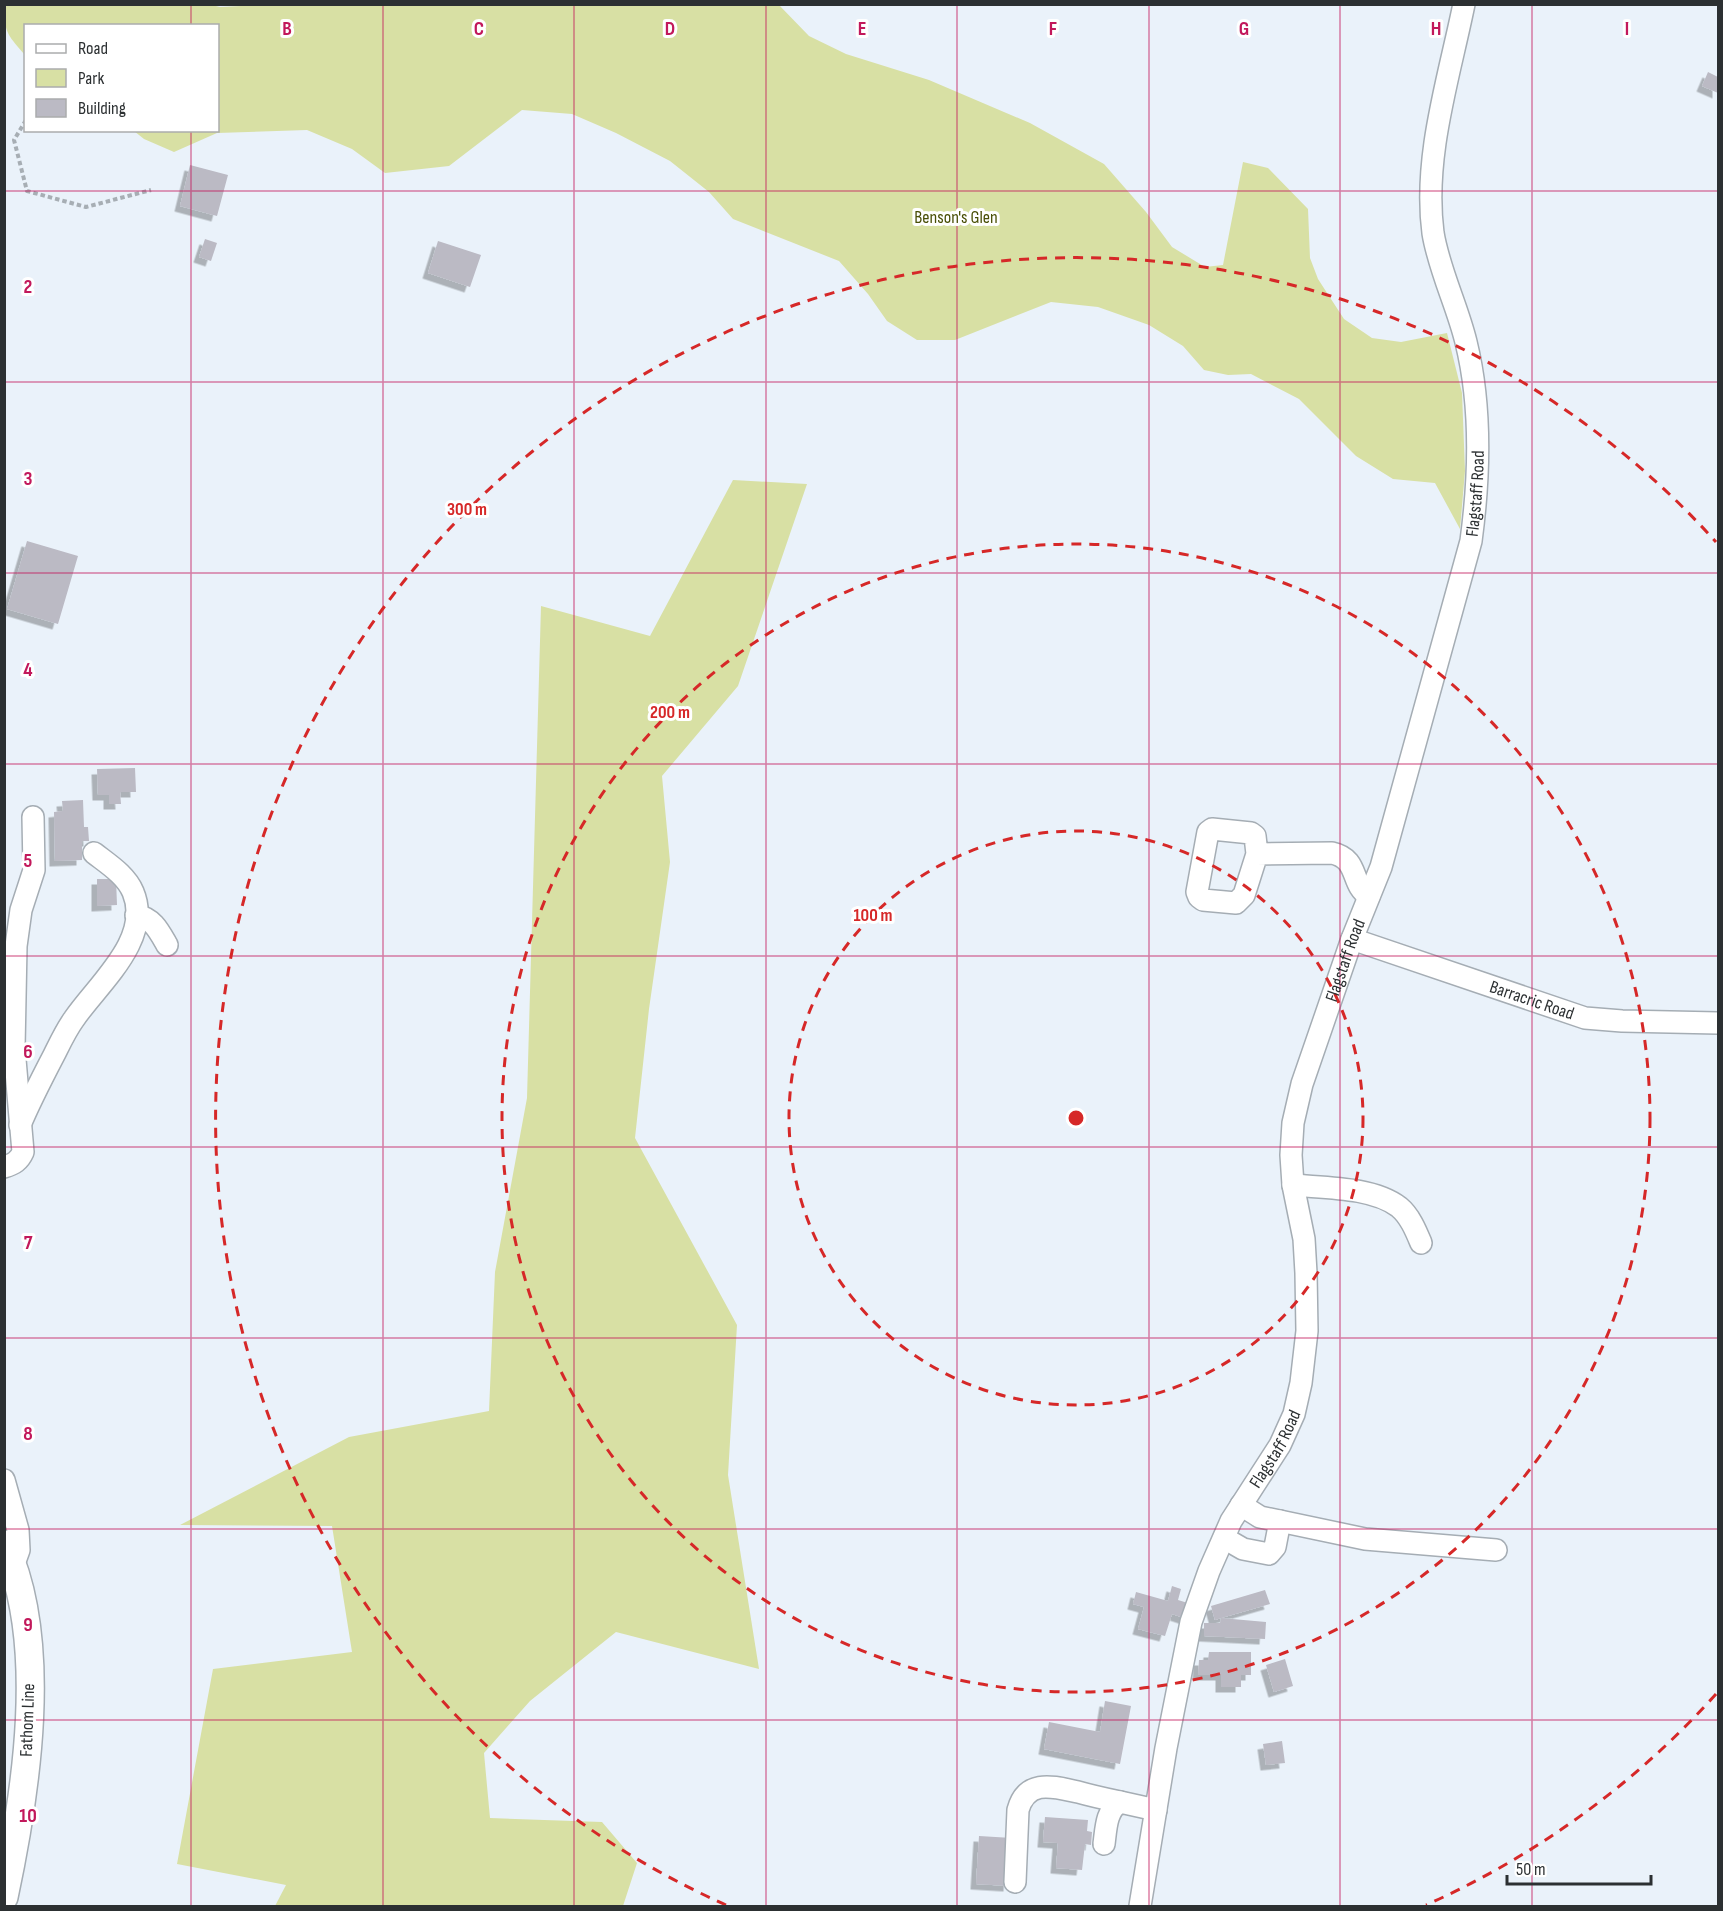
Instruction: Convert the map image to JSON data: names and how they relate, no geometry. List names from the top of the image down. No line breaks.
{"streets":{"main road":["Fathom Line"],"street":["Flagstaff Road","Barracric Road"]},"crossings":[["Flagstaff Road","Barracric Road"]],"parks":["Benson's Glen"],"legend":["Road","Park","Building"],"scale_bar":"50 m","grid":{"columns":["B","C","D","E","F","G","H","I"],"rows":["2","3","4","5","6","7","8","9","10"]},"rings":["300 m","200 m","100 m"]}
